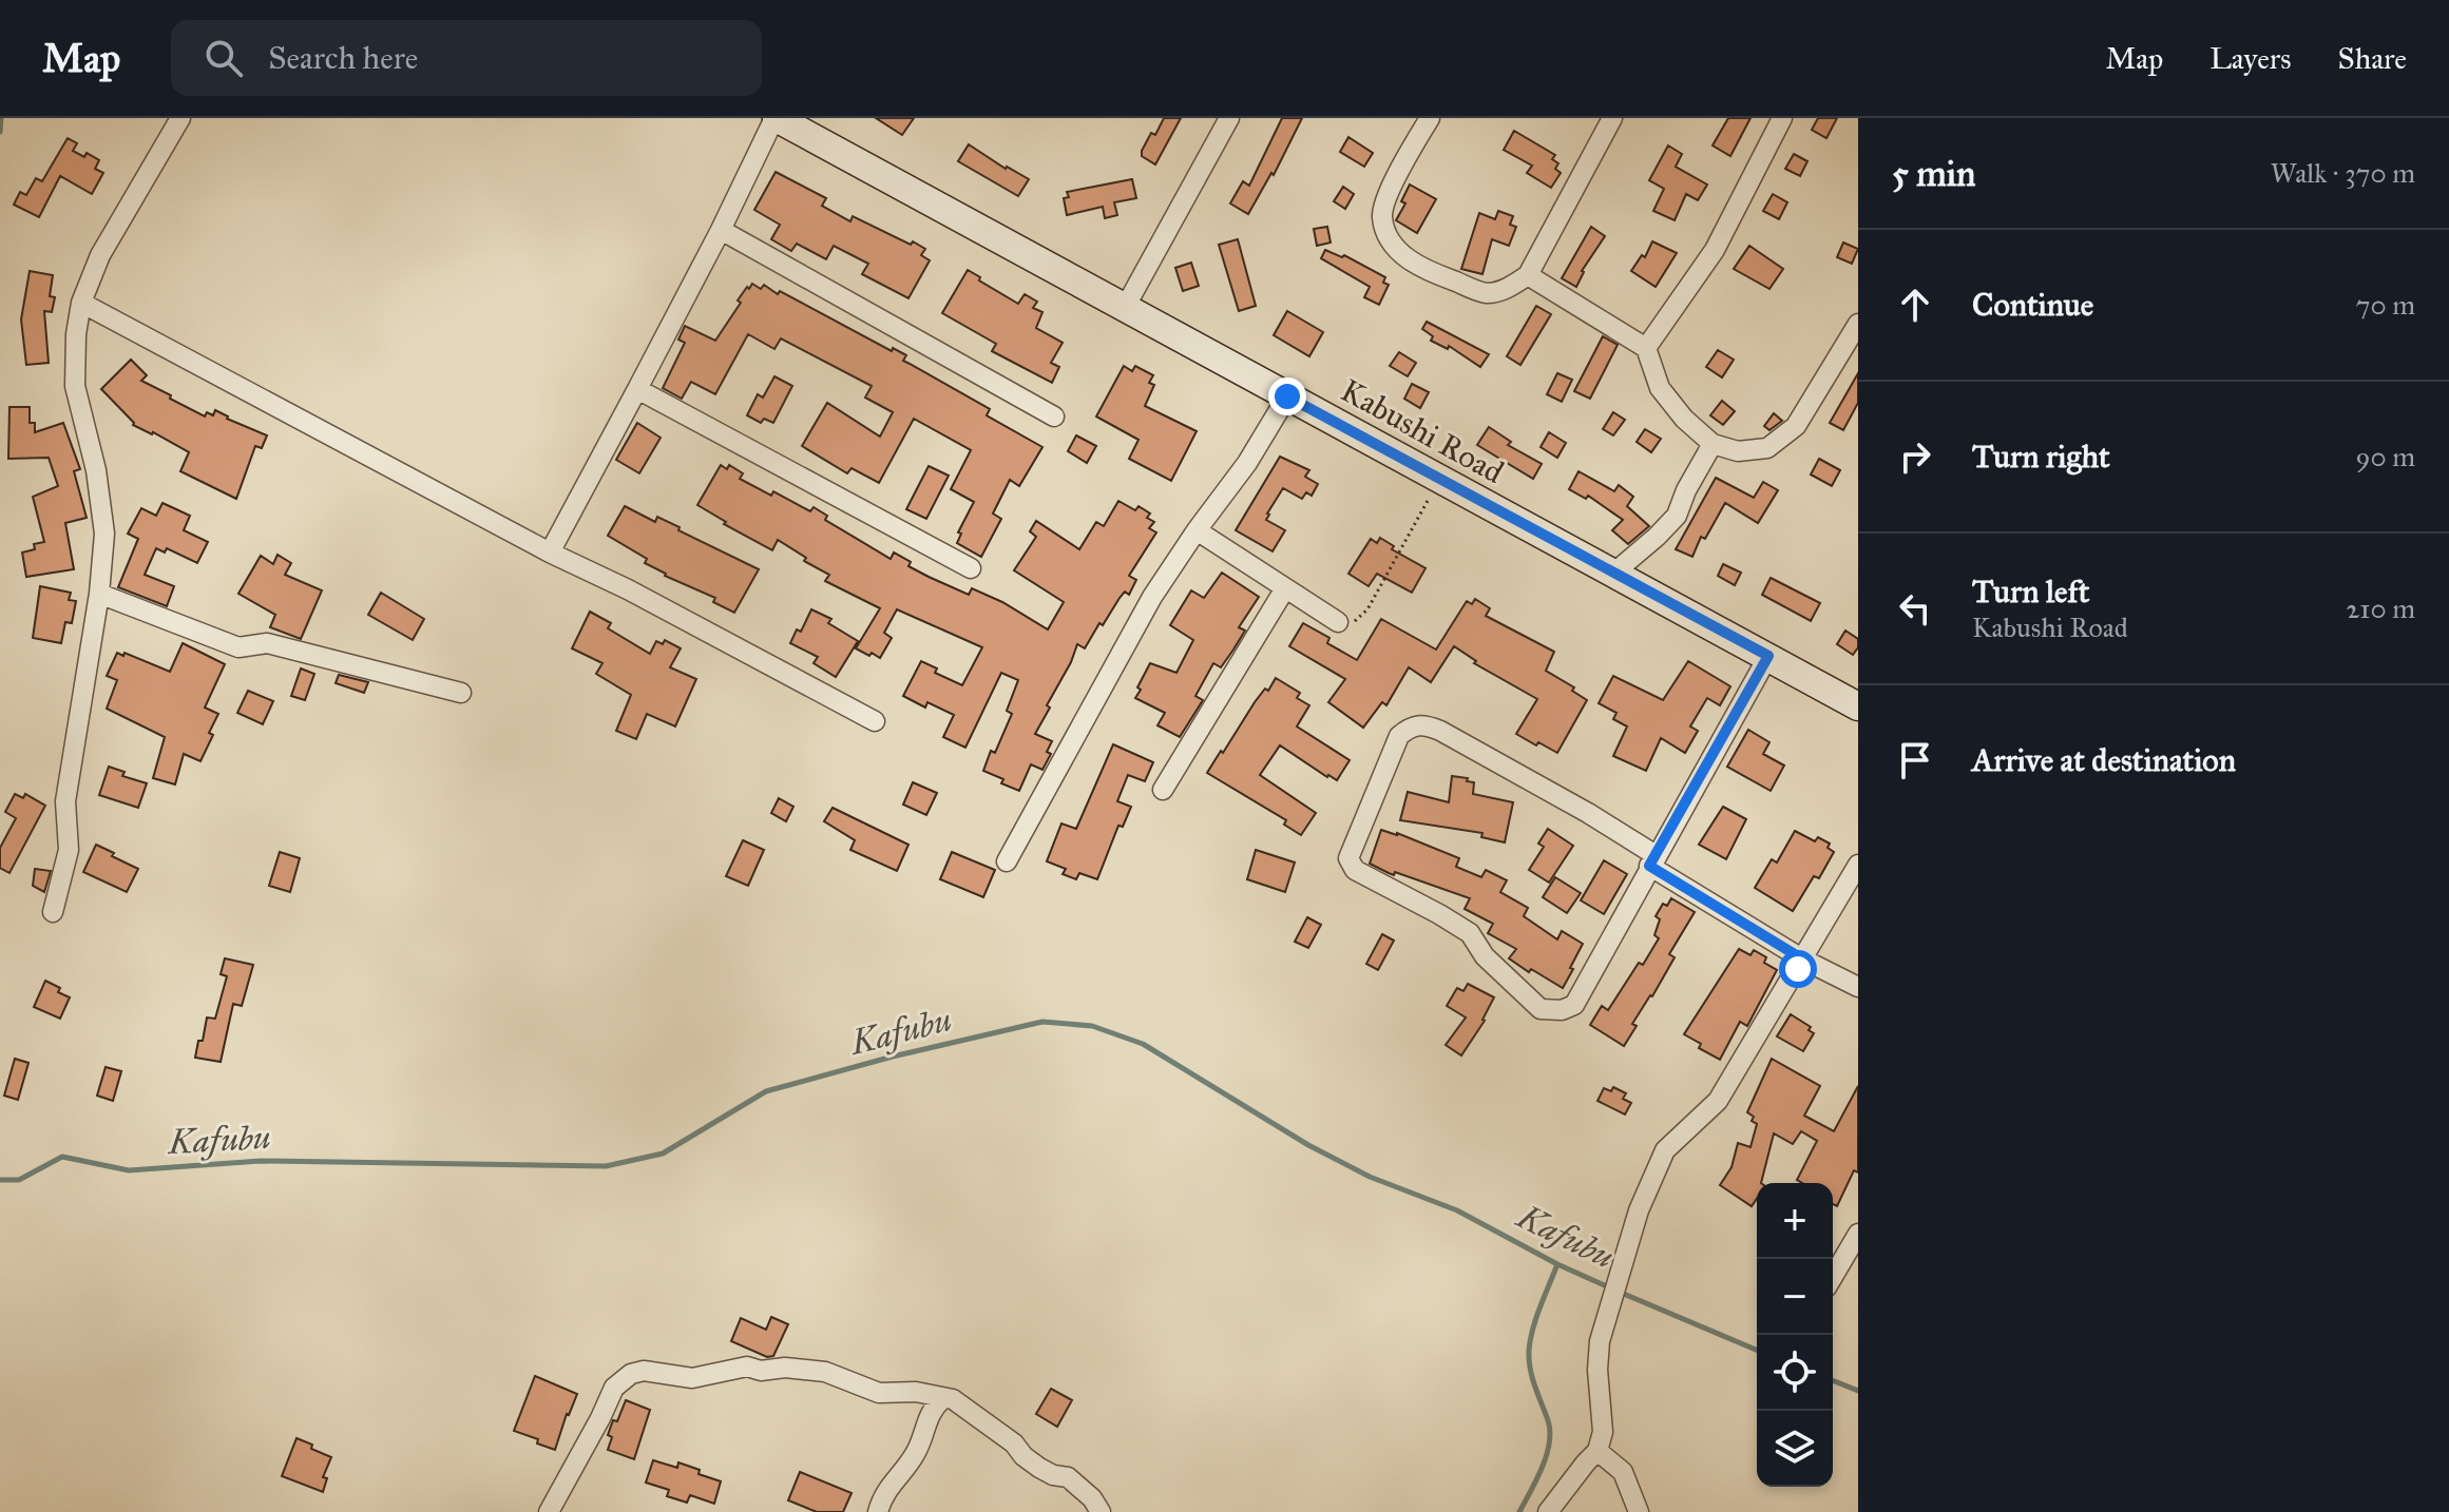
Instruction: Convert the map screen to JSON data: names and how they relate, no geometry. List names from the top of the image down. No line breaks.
{"streets":{"main road":["Kabushi Road"]},"water":["Kafubu"],"page":{"header":"Map","search":"Search here","nav":["Map","Layers","Share"],"heading":["5 min","Walk · 370 m"],"list":[["Continue","70 m"],["Turn right","90 m"],["Turn left","Kabushi Road","210 m"],"Arrive at destination"],"map_buttons":["+","−"]}}
